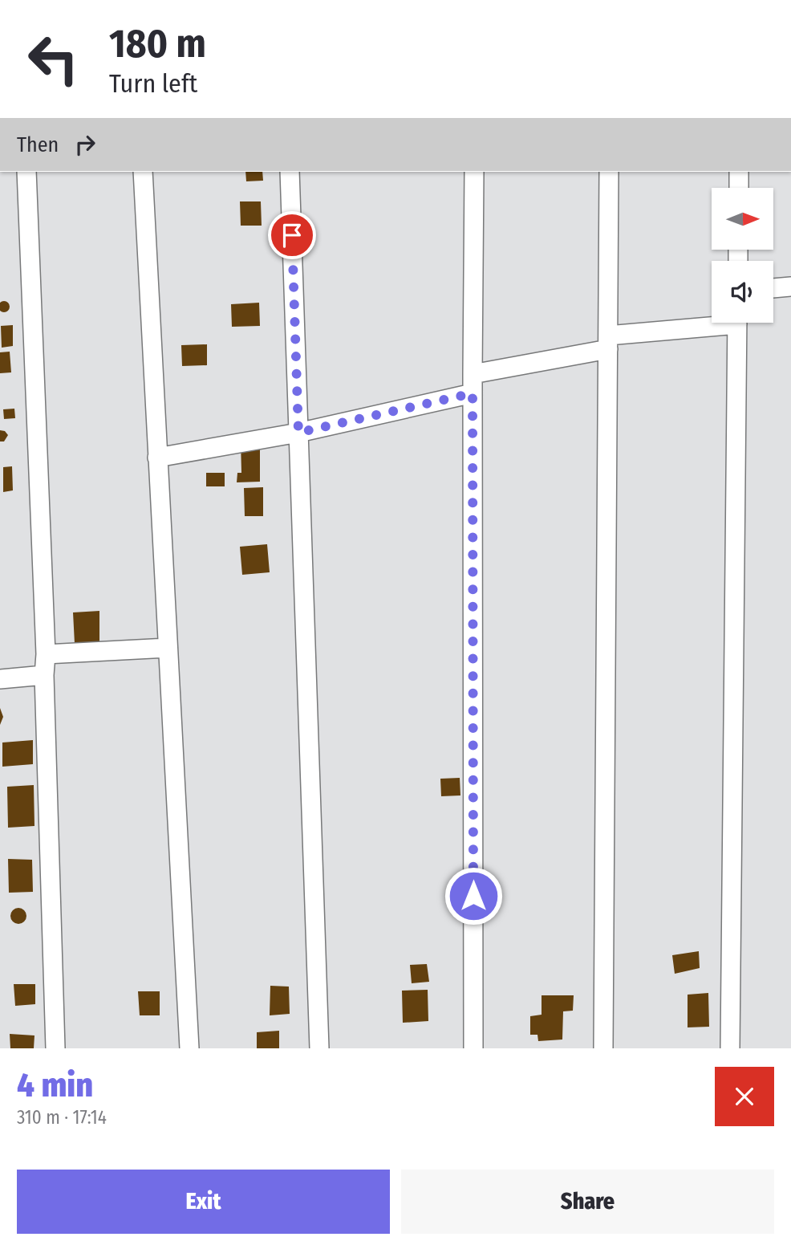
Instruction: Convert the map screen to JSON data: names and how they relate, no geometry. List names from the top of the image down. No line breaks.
{"north":"right","page":{"turn":["180 m","Turn left"],"then":"Then","heading":["4 min","310 m · 17:14"],"buttons":["Exit","Share"]}}
